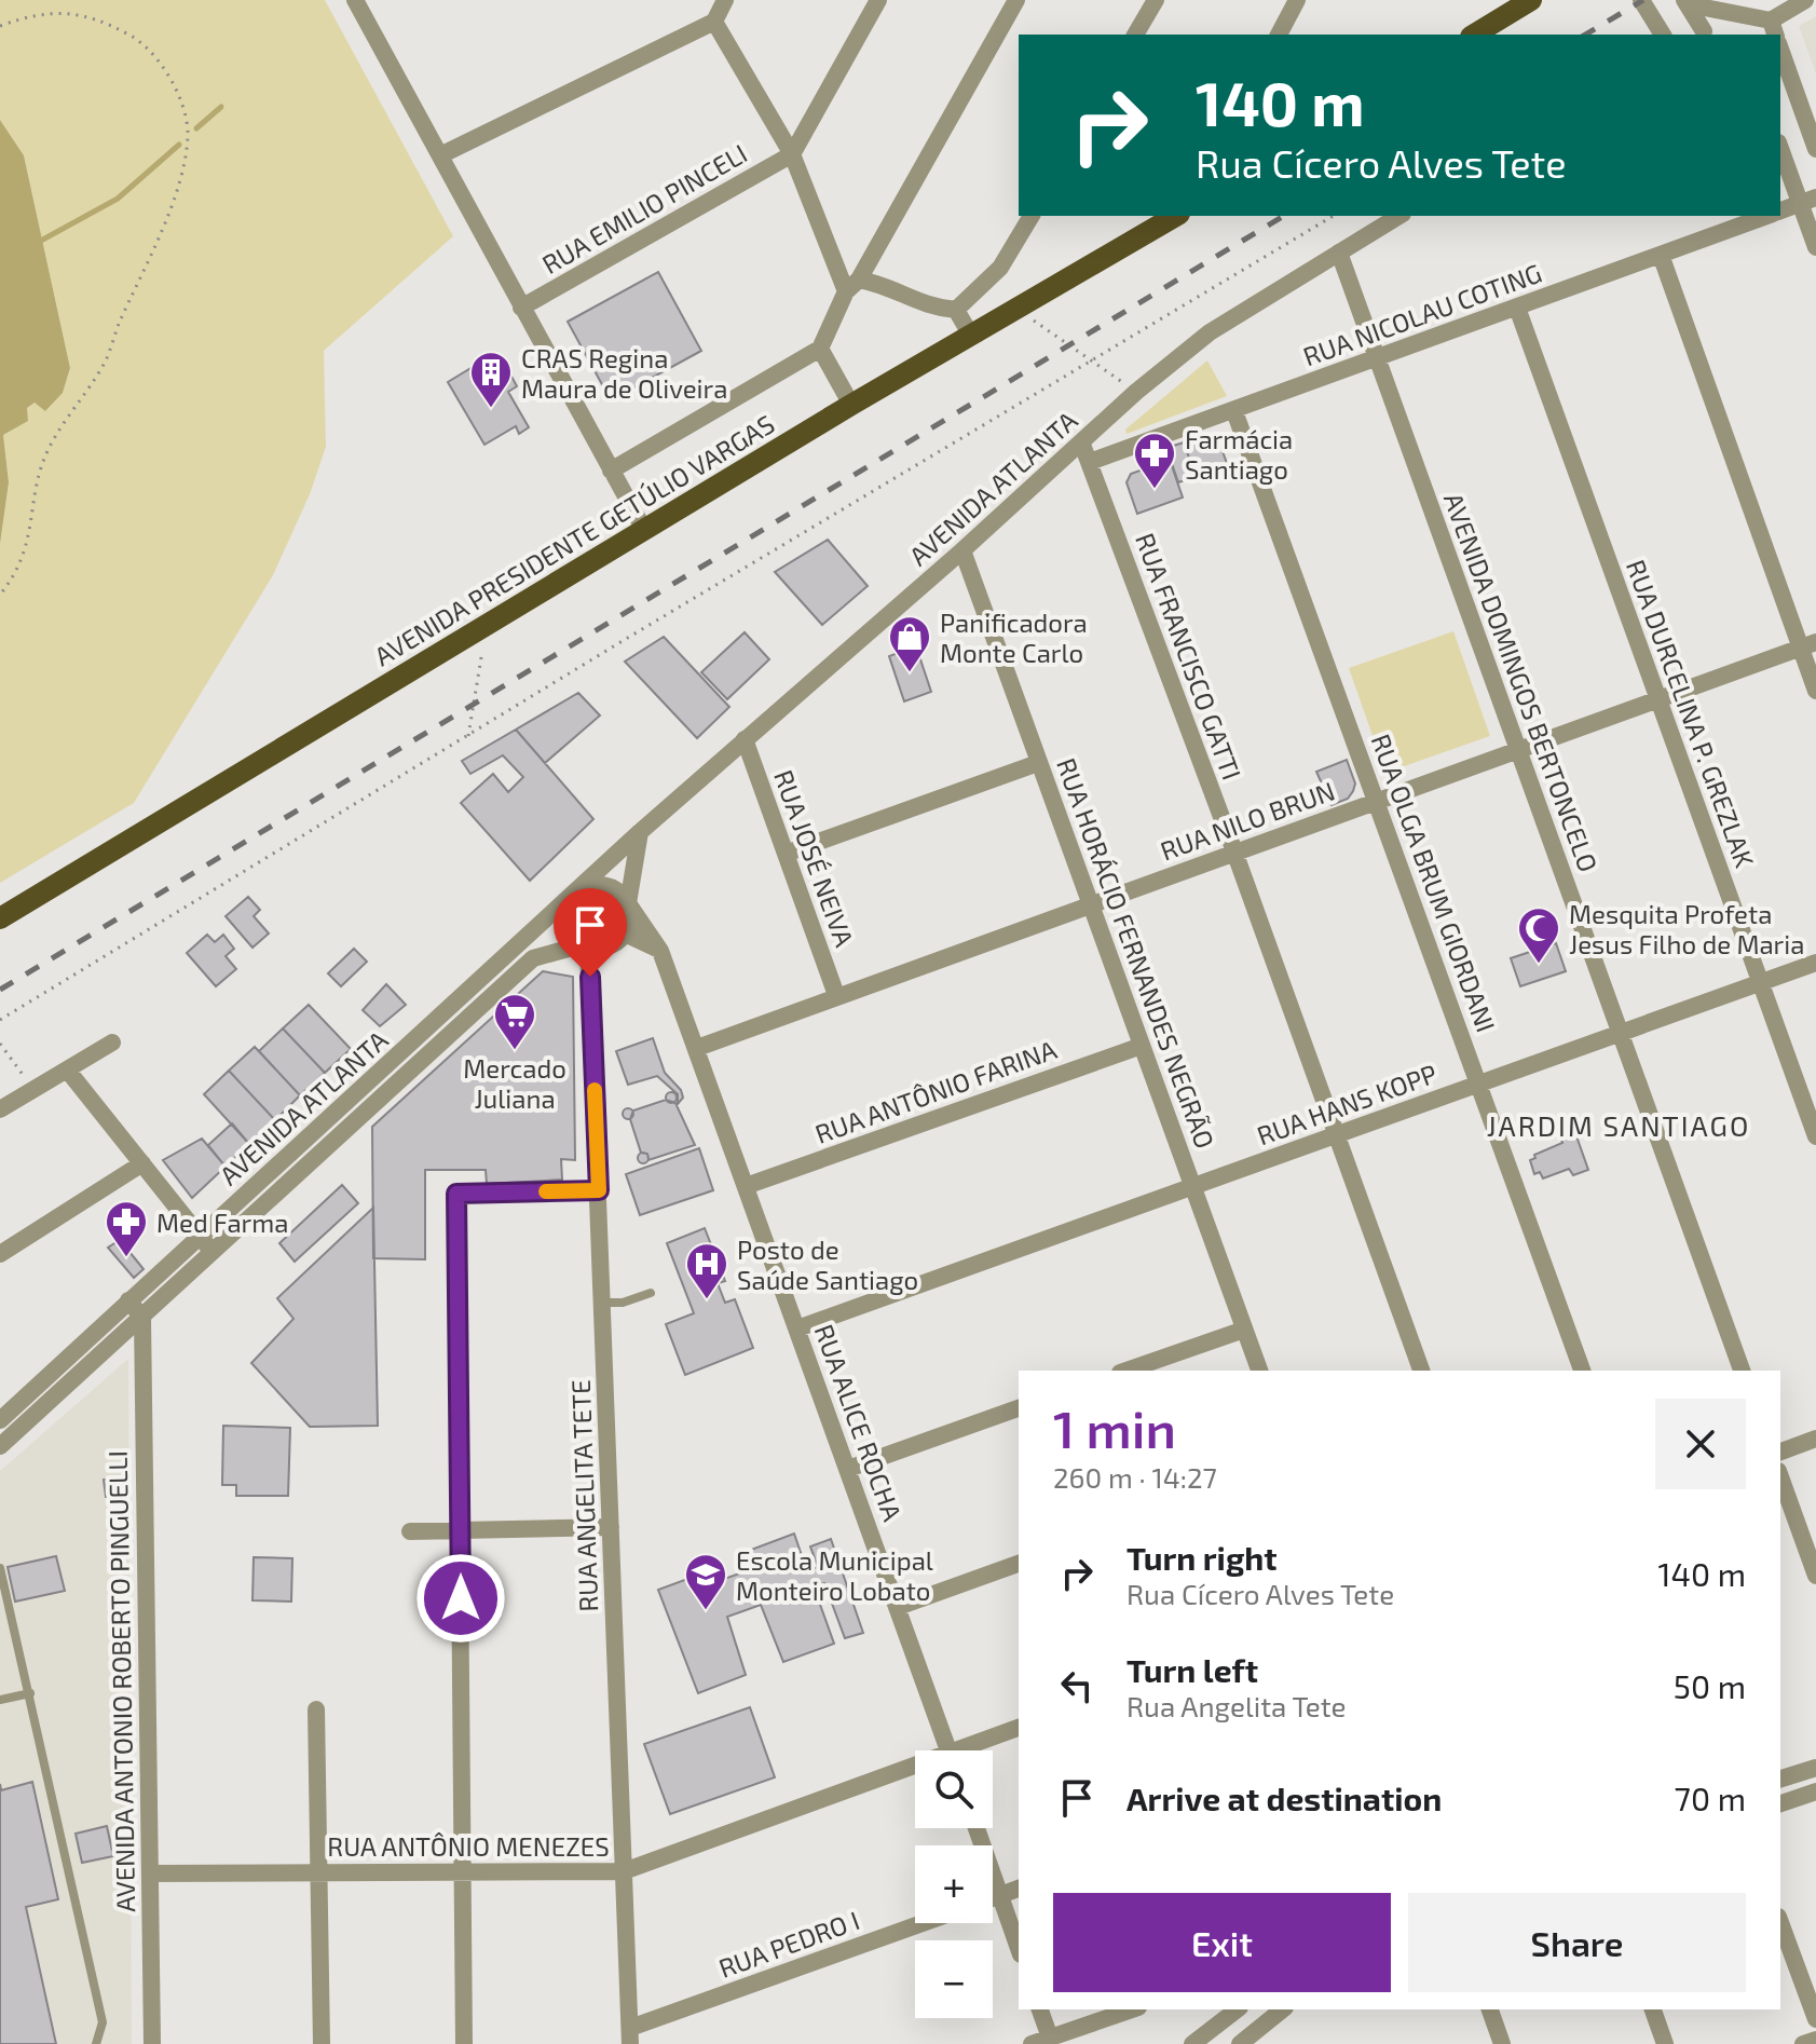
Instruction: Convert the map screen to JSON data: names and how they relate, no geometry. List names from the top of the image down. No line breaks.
{"streets":{"main road":["AVENIDA PRESIDENTE GETÚLIO VARGAS"],"street":["RUA EMILIO PINCELI","RUA NICOLAU COTING","AVENIDA ATLANTA","RUA FRANCISCO GATTI","AVENIDA DOMINGOS BERTONCELO","RUA DURCELINA P. GREZLAK","RUA NILO BRUN","RUA JOSÉ NEIVA","RUA OLGA BRUM GIORDANI","RUA HORÁCIO FERNANDES NEGRÃO","RUA ANTÔNIO FARINA","RUA HANS KOPP","RUA ALICE ROCHA","RUA ANGELITA TETE","AVENIDA ANTONIO ROBERTO PINGUELLI","RUA ANTÔNIO MENEZES","RUA PEDRO I"]},"crossings":[["RUA NICOLAU COTING","AVENIDA ATLANTA"],["RUA NICOLAU COTING","RUA FRANCISCO GATTI"],["RUA NICOLAU COTING","AVENIDA DOMINGOS BERTONCELO"],["RUA NICOLAU COTING","RUA DURCELINA P. GREZLAK"],["RUA NICOLAU COTING","RUA OLGA BRUM GIORDANI"],["AVENIDA ATLANTA","RUA FRANCISCO GATTI"],["AVENIDA ATLANTA","AVENIDA DOMINGOS BERTONCELO"],["AVENIDA ATLANTA","RUA JOSÉ NEIVA"],["AVENIDA ATLANTA","RUA HORÁCIO FERNANDES NEGRÃO"],["AVENIDA ATLANTA","RUA ALICE ROCHA"],["AVENIDA ATLANTA","RUA ANGELITA TETE"],["AVENIDA ATLANTA","AVENIDA ANTONIO ROBERTO PINGUELLI"],["RUA FRANCISCO GATTI","RUA NILO BRUN"],["RUA FRANCISCO GATTI","RUA HANS KOPP"],["AVENIDA DOMINGOS BERTONCELO","RUA NILO BRUN"],["AVENIDA DOMINGOS BERTONCELO","RUA HANS KOPP"],["RUA DURCELINA P. GREZLAK","RUA NILO BRUN"],["RUA DURCELINA P. GREZLAK","RUA HANS KOPP"],["RUA NILO BRUN","RUA JOSÉ NEIVA"],["RUA NILO BRUN","RUA OLGA BRUM GIORDANI"],["RUA NILO BRUN","RUA HORÁCIO FERNANDES NEGRÃO"],["RUA NILO BRUN","RUA ALICE ROCHA"],["RUA OLGA BRUM GIORDANI","RUA HANS KOPP"],["RUA HORÁCIO FERNANDES NEGRÃO","RUA ANTÔNIO FARINA"],["RUA HORÁCIO FERNANDES NEGRÃO","RUA HANS KOPP"],["RUA ANTÔNIO FARINA","RUA ALICE ROCHA"],["RUA HANS KOPP","RUA ALICE ROCHA"],["RUA ALICE ROCHA","RUA ANGELITA TETE"],["RUA ANGELITA TETE","RUA ANTÔNIO MENEZES"],["RUA ANGELITA TETE","RUA PEDRO I"],["AVENIDA ANTONIO ROBERTO PINGUELLI","RUA ANTÔNIO MENEZES"]],"districts":["JARDIM SANTIAGO"],"places":{"building":["CRAS Regina Maura de Oliveira"],"pharmacy":["Farmácia Santiago","Med Farma"],"shop":["Panificadora Monte Carlo"],"mosque":["Mesquita Profeta Jesus Filho de Maria"],"supermarket":["Mercado Juliana"],"hospital":["Posto de Saúde Santiago"],"school or university":["Escola Municipal Monteiro Lobato"]},"page":{"turn":["140 m","Rua Cícero Alves Tete"],"heading":["1 min","260 m · 14:27"],"list":[{"name":"Turn right","note":"Rua Cícero Alves Tete","value":"140 m"},{"name":"Turn left","note":"Rua Angelita Tete","value":"50 m"},{"name":"Arrive at destination","value":"70 m"}],"map_buttons":["+","−"],"buttons":["Exit","Share"]}}
